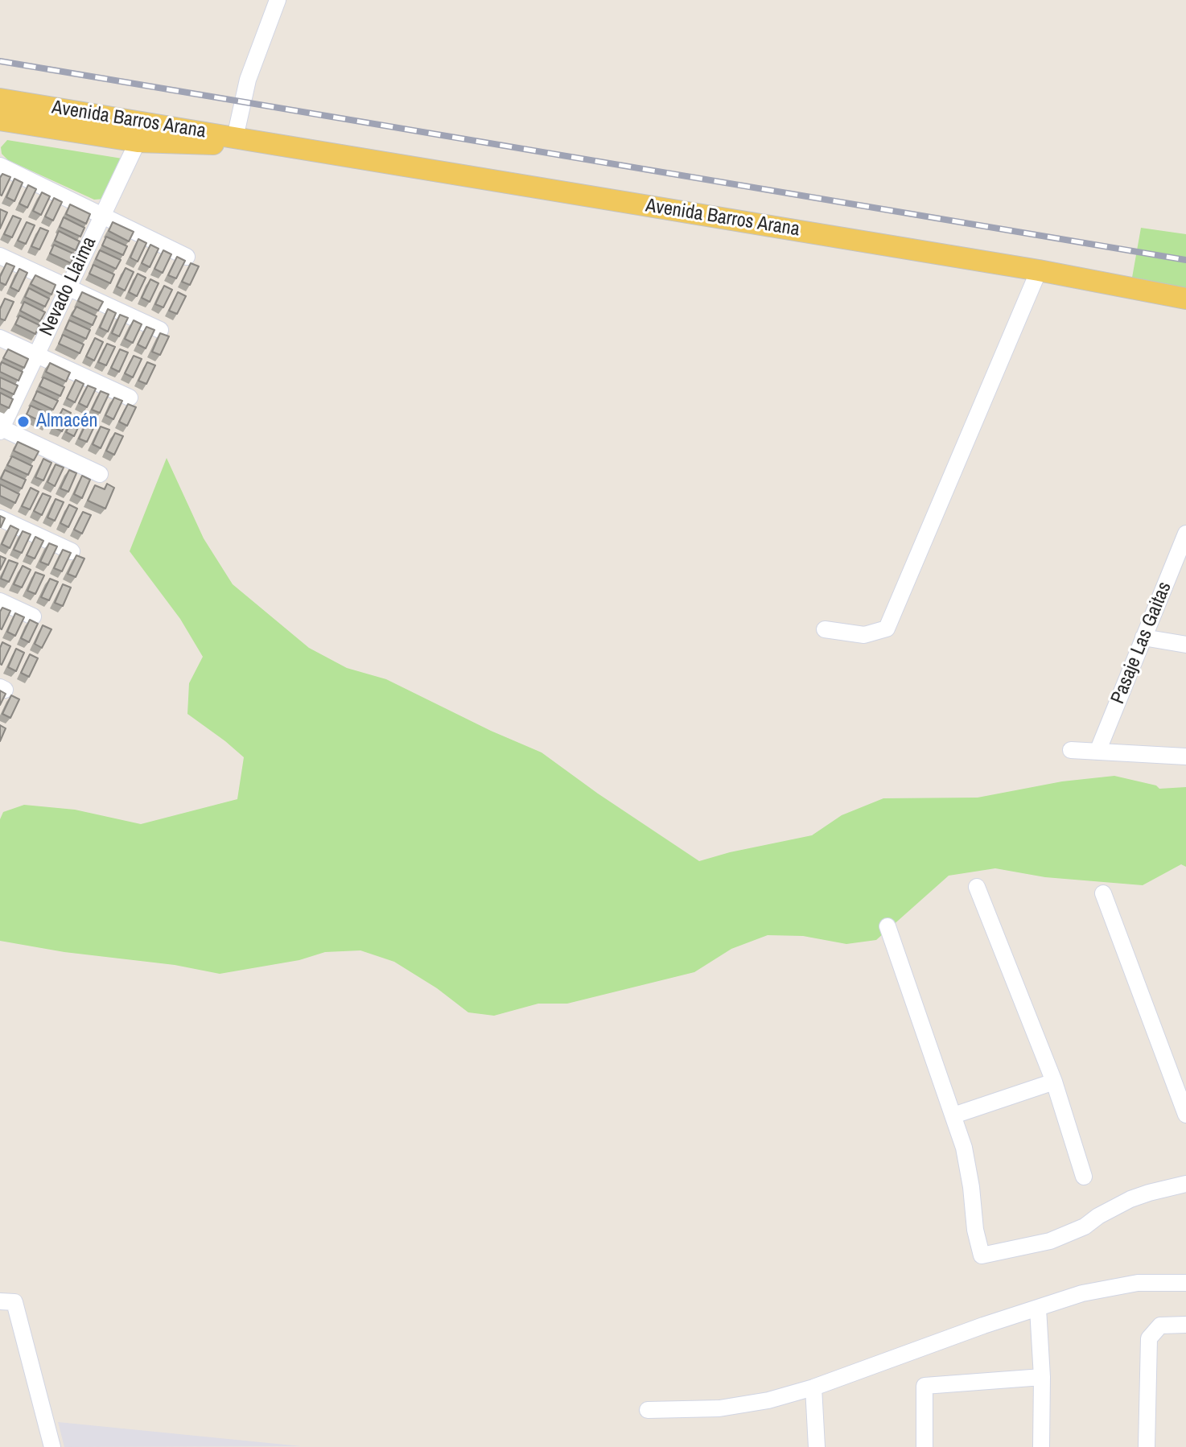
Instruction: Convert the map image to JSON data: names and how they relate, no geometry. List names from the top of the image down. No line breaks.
{"streets":{"main road":["Avenida Barros Arana"],"street":["Nevado Llaima","Pasaje Las Gaitas"]},"crossings":[["Avenida Barros Arana","Nevado Llaima"]],"places":["Almacén"]}
